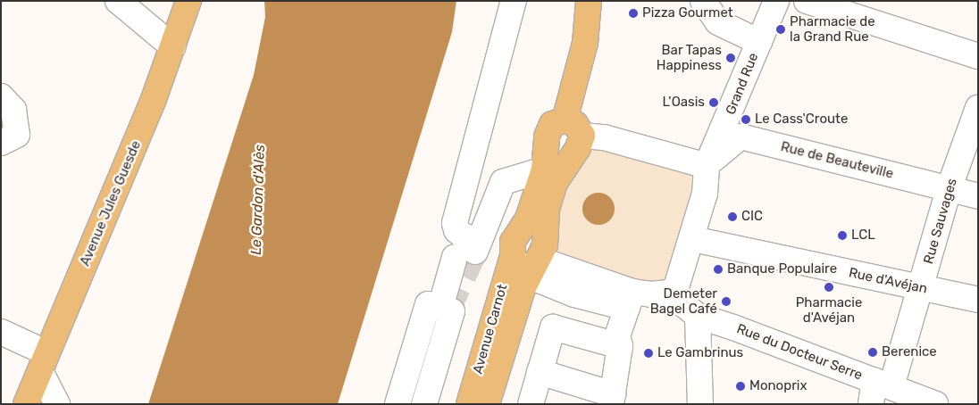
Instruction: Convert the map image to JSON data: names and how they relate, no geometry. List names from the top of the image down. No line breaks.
{"streets":{"main road":["Avenue Jules Guesde","Avenue Carnot"],"street":["Grand Rue","Rue de Beauteville","Rue Sauvages","Rue d'Avéjan","Rue du Docteur Serre"]},"crossings":[["Grand Rue","Rue de Beauteville"],["Rue de Beauteville","Rue Sauvages"],["Rue Sauvages","Rue d'Avéjan"],["Rue Sauvages","Rue du Docteur Serre"]],"water":["Le Gardon d'Alès"],"places":["Pizza Gourmet","Pharmacie de la Grand Rue","Bar Tapas Happiness","L'Oasis","Le Cass'Croute","CIC","LCL","Banque Populaire","Pharmacie d'Avéjan","Demeter Bagel Café","Berenice","Le Gambrinus","Monoprix"]}
